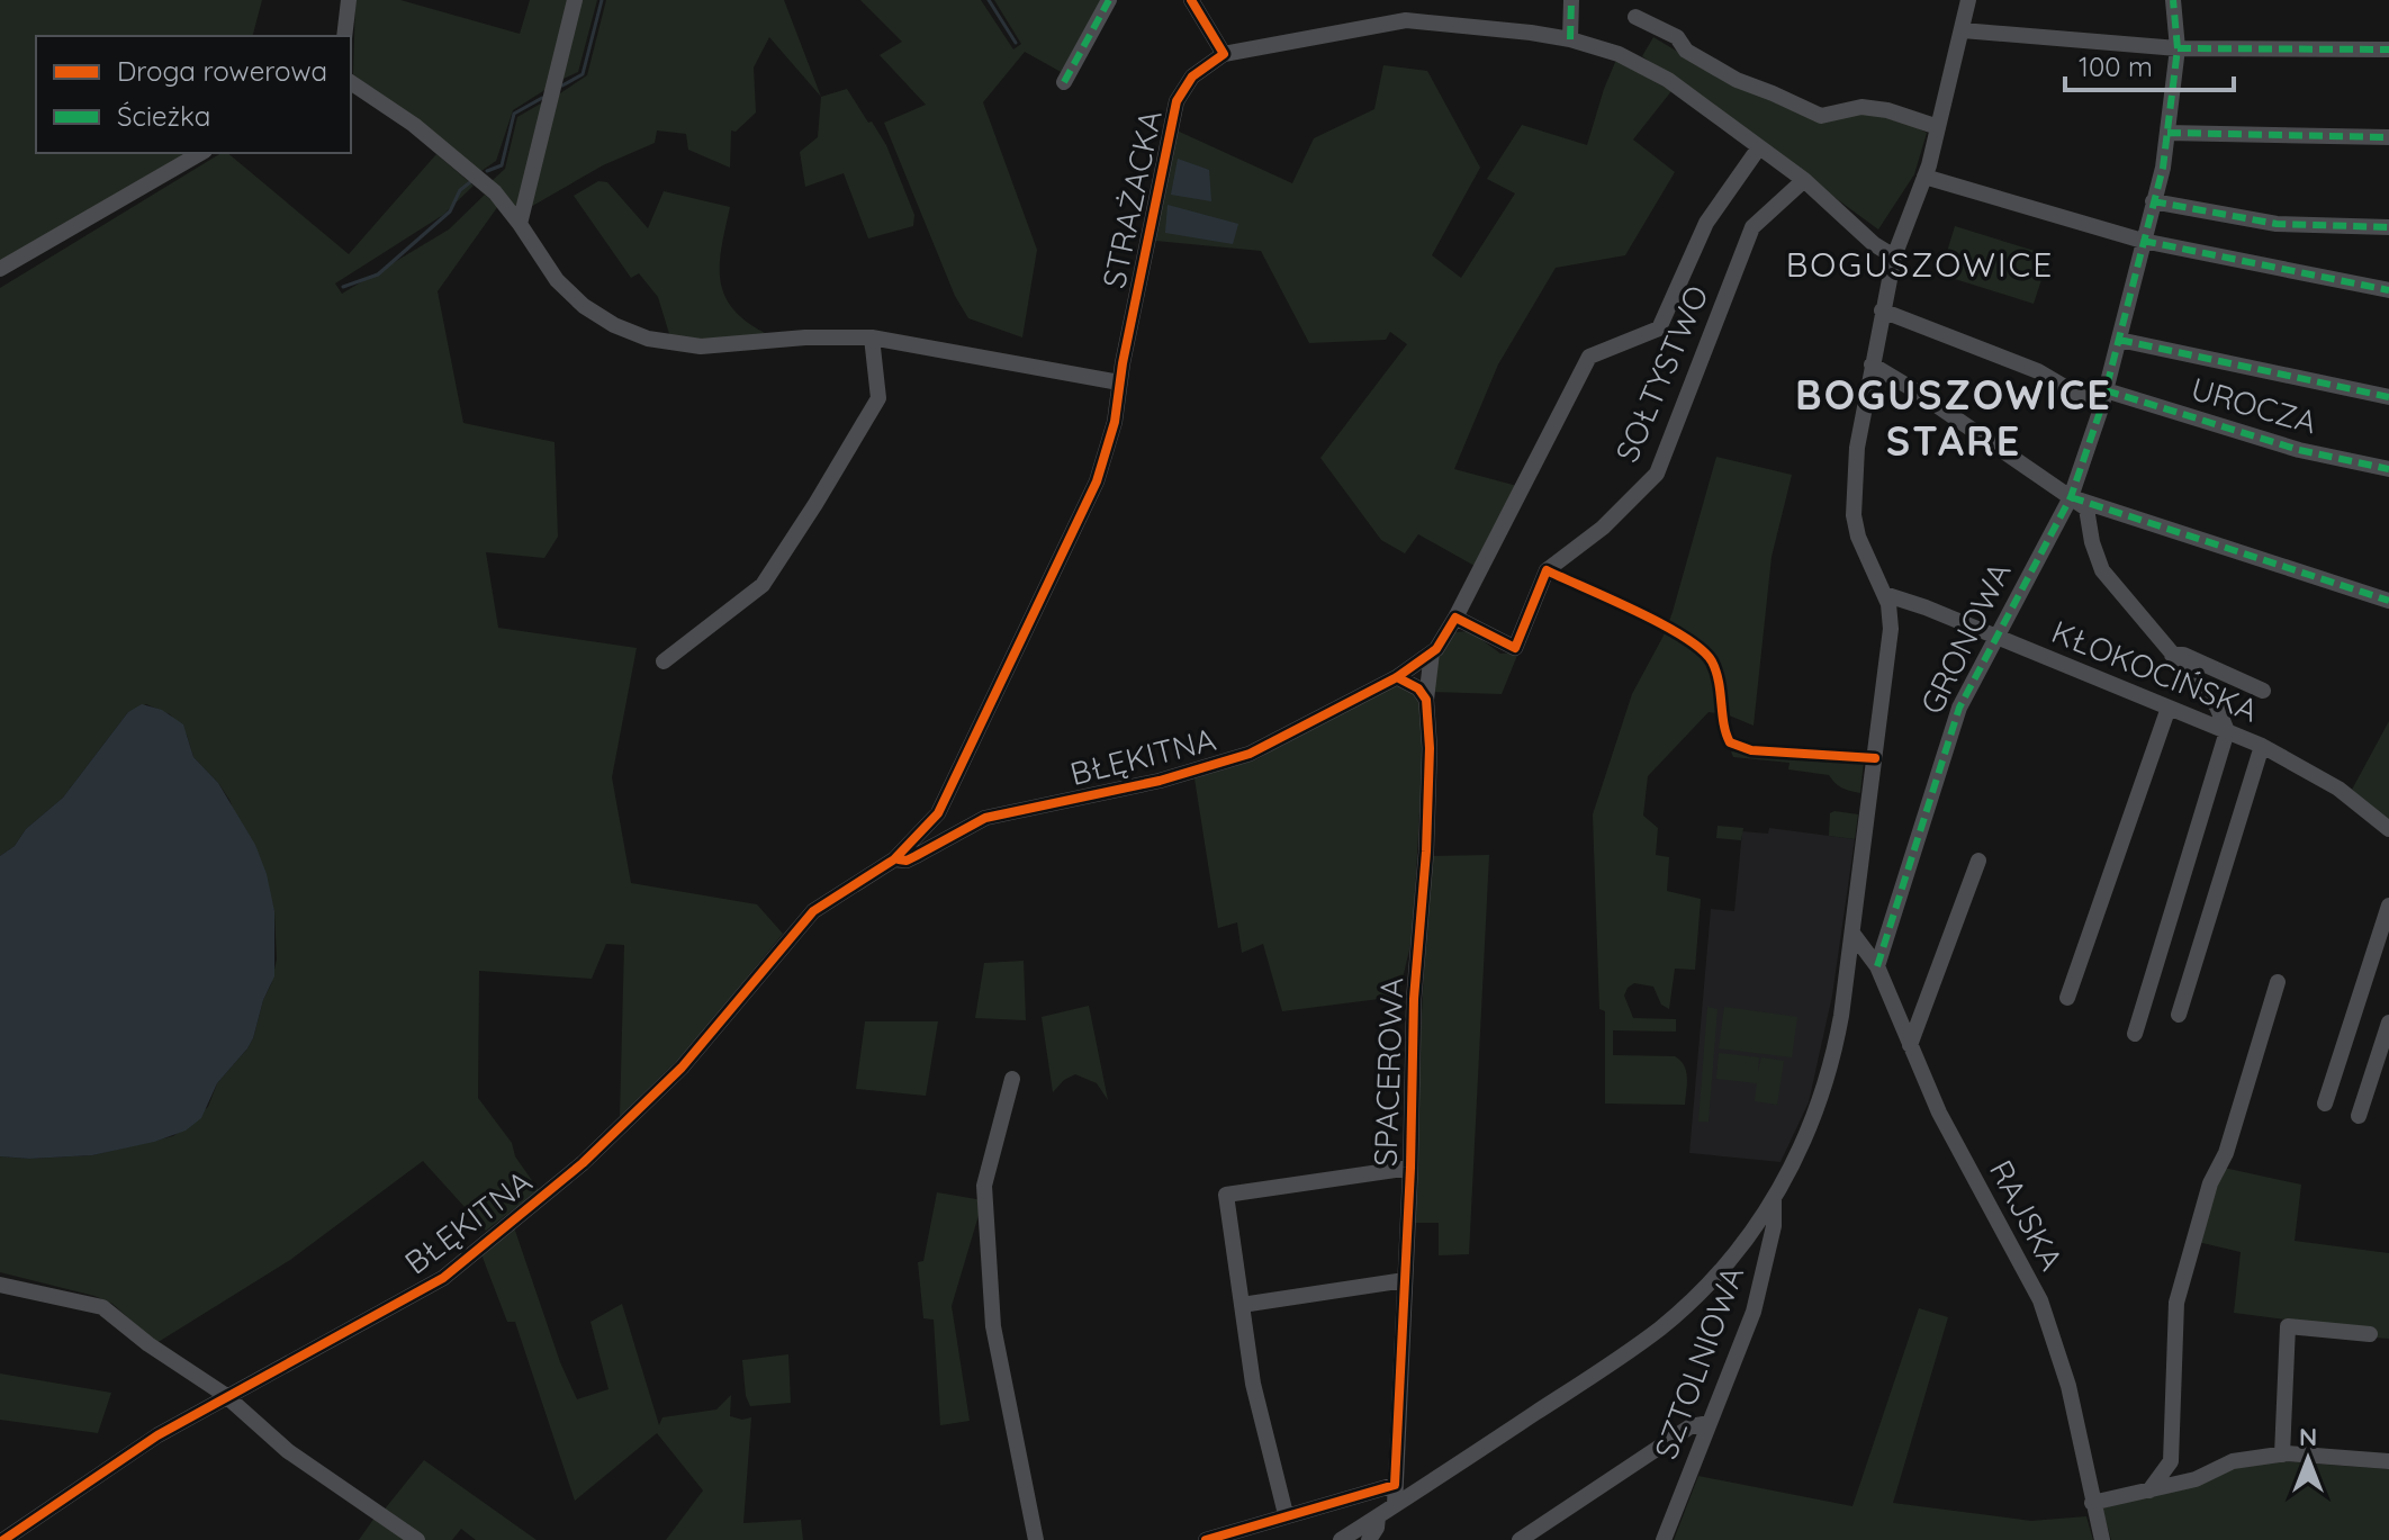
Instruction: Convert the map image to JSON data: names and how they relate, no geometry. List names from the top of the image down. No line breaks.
{"streets":{"street":["STRAŻACKA","SOŁTYSTWO","UROCZA","GRONOWA","KŁOKOCIŃSKA","BŁĘKITNA","SPACEROWA","RAJSKA","SZTOLNIOWA"]},"crossings":[["STRAŻACKA","SOŁTYSTWO"],["STRAŻACKA","BŁĘKITNA"],["UROCZA","GRONOWA"],["GRONOWA","KŁOKOCIŃSKA"],["GRONOWA","RAJSKA"],["BŁĘKITNA","SPACEROWA"]],"districts":["BOGUSZOWICE","BOGUSZOWICE STARE"],"legend":["Droga rowerowa","Ścieżka"],"scale_bar":"100 m","north":"top"}
